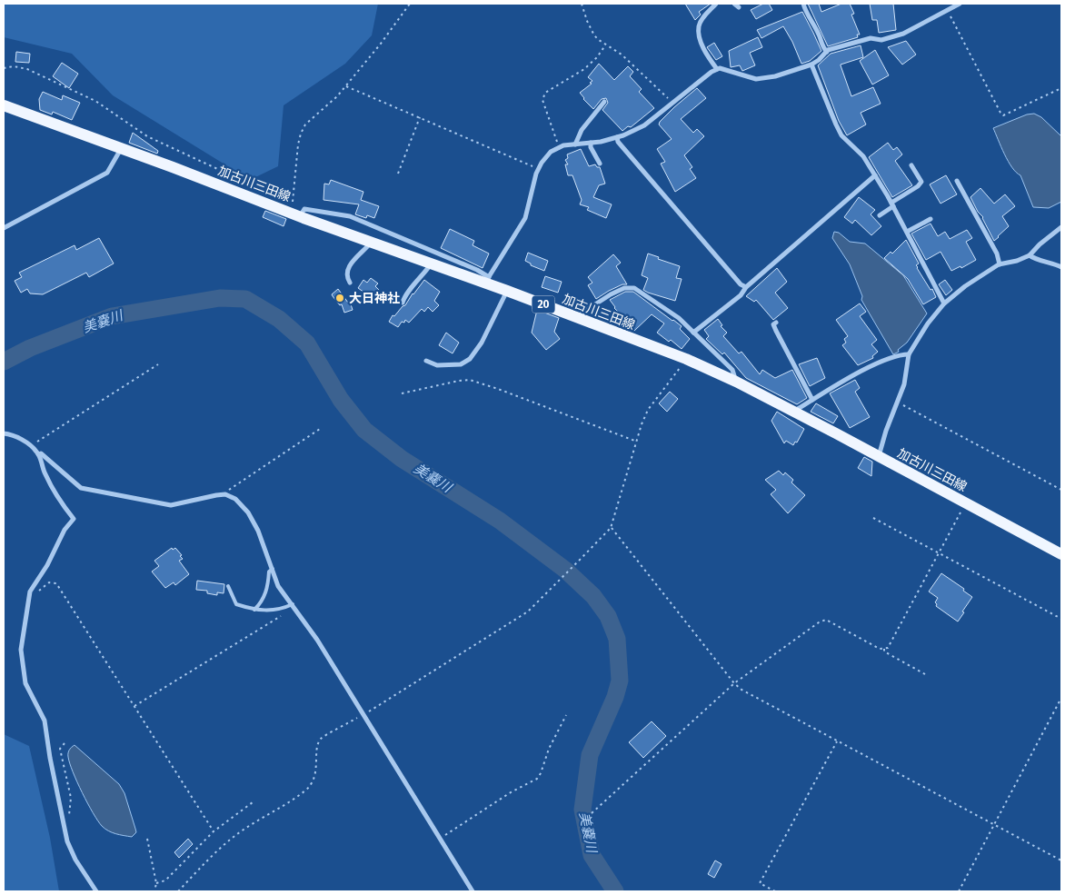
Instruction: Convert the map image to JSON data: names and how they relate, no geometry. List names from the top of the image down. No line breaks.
{"streets":{"main road":["加古川三田線","20"]},"water":["美嚢川"],"places":["大日神社"]}
